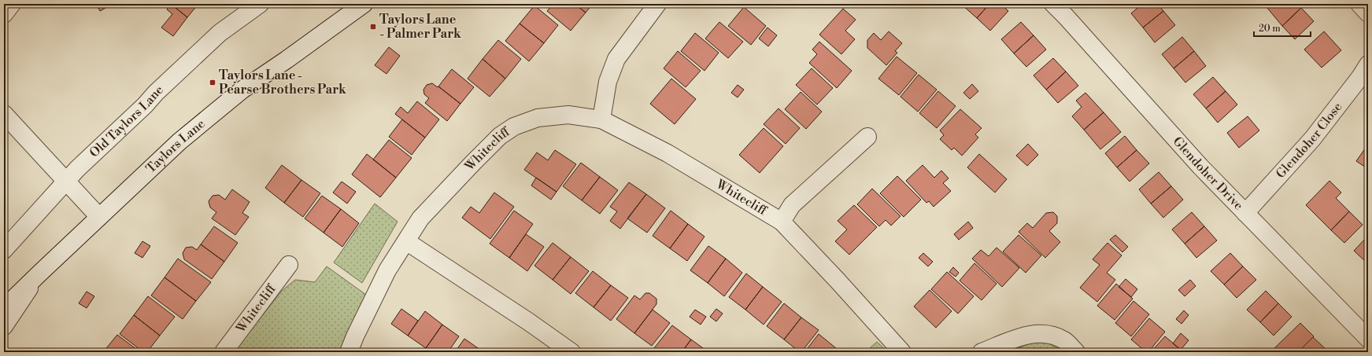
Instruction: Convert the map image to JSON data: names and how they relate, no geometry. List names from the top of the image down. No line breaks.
{"streets":{"street":["Old Taylors Lane","Glendoher Close","Taylors Lane","Whitecliff","Glendoher Drive"]},"crossings":[["Glendoher Close","Glendoher Drive"]],"places":{"transit":["Taylors Lane - Palmer Park","Taylors Lane - Pearse Brothers Park"]},"scale_bar":"20 m"}
